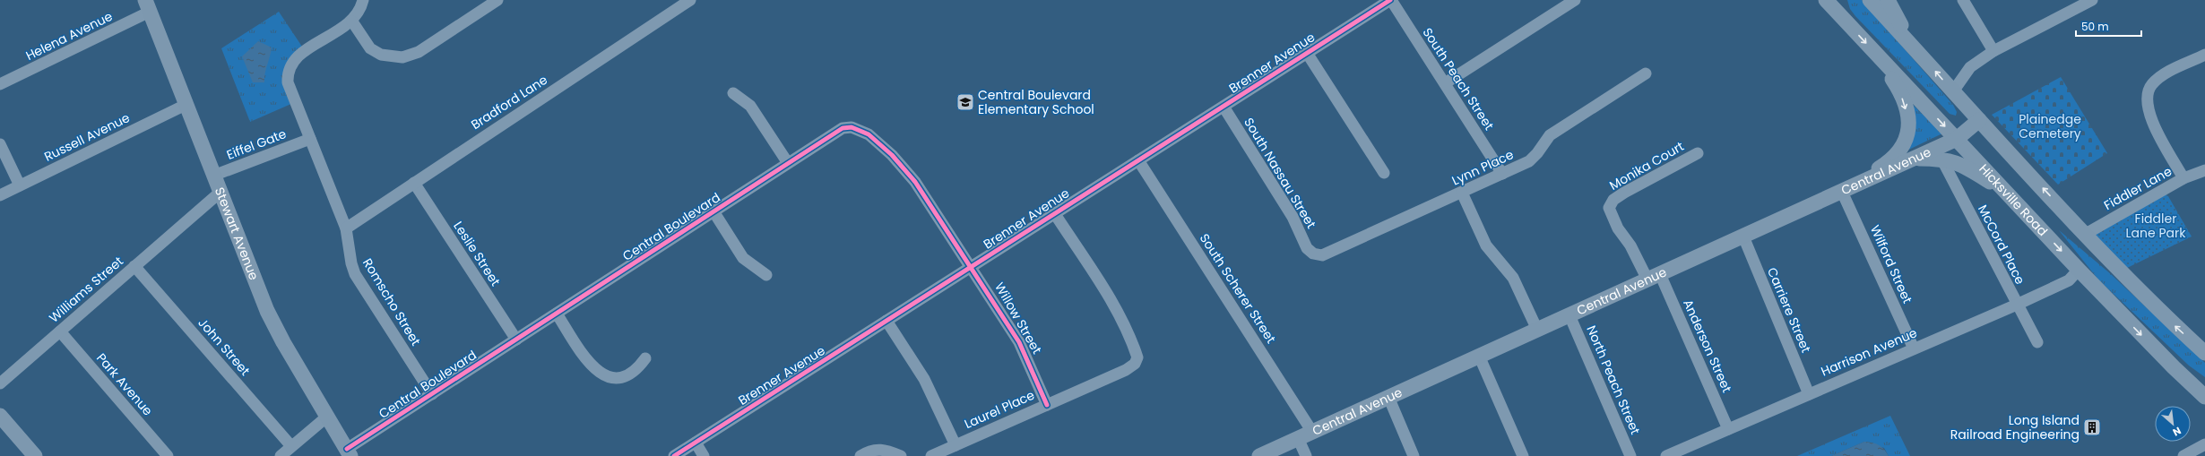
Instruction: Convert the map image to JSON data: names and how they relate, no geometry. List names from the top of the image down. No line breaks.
{"streets":{"main road":["Central Avenue","Hicksville Road","Stewart Avenue"],"street":["Helena Avenue","Brenner Avenue","South Peach Street","Bradford Lane","Russell Avenue","Eiffel Gate","Monika Court","Lynn Place","South Nassau Street","Fiddler Lane","Central Boulevard","McCord Place","Leslie Street","Wilford Street","South Scherer Street","Williams Street","Romscho Street","Carriere Street","Willow Street","Anderson Street","John Street","Harrison Avenue","North Peach Street","Park Avenue","Laurel Place"]},"crossings":[["Helena Avenue","Stewart Avenue"],["Brenner Avenue","South Peach Street"],["Brenner Avenue","South Nassau Street"],["Brenner Avenue","Central Boulevard"],["Brenner Avenue","South Scherer Street"],["Brenner Avenue","Willow Street"],["Brenner Avenue","Laurel Place"],["South Peach Street","Lynn Place"],["Bradford Lane","Leslie Street"],["Bradford Lane","Romscho Street"],["Russell Avenue","Stewart Avenue"],["Eiffel Gate","Stewart Avenue"],["Eiffel Gate","Romscho Street"],["Monika Court","Central Avenue"],["Monika Court","Anderson Street"],["Lynn Place","South Nassau Street"],["Central Avenue","Hicksville Road"],["Central Avenue","Wilford Street"],["Central Avenue","South Scherer Street"],["Central Avenue","Carriere Street"],["Central Avenue","Anderson Street"],["Central Avenue","North Peach Street"],["Hicksville Road","Harrison Avenue"],["Central Boulevard","Stewart Avenue"],["Central Boulevard","Leslie Street"],["Central Boulevard","Romscho Street"],["Central Boulevard","Willow Street"],["Stewart Avenue","Williams Street"],["McCord Place","Harrison Avenue"],["Wilford Street","Harrison Avenue"],["Williams Street","John Street"],["Williams Street","Park Avenue"],["Carriere Street","Harrison Avenue"],["Willow Street","Laurel Place"],["Anderson Street","Harrison Avenue"]],"parks":["Plainedge Cemetery","Fiddler Lane Park"],"places":{"school or university":["Central Boulevard Elementary School"],"building":["Long Island Railroad Engineering"]},"scale_bar":"50 m","north":"bottom right"}
